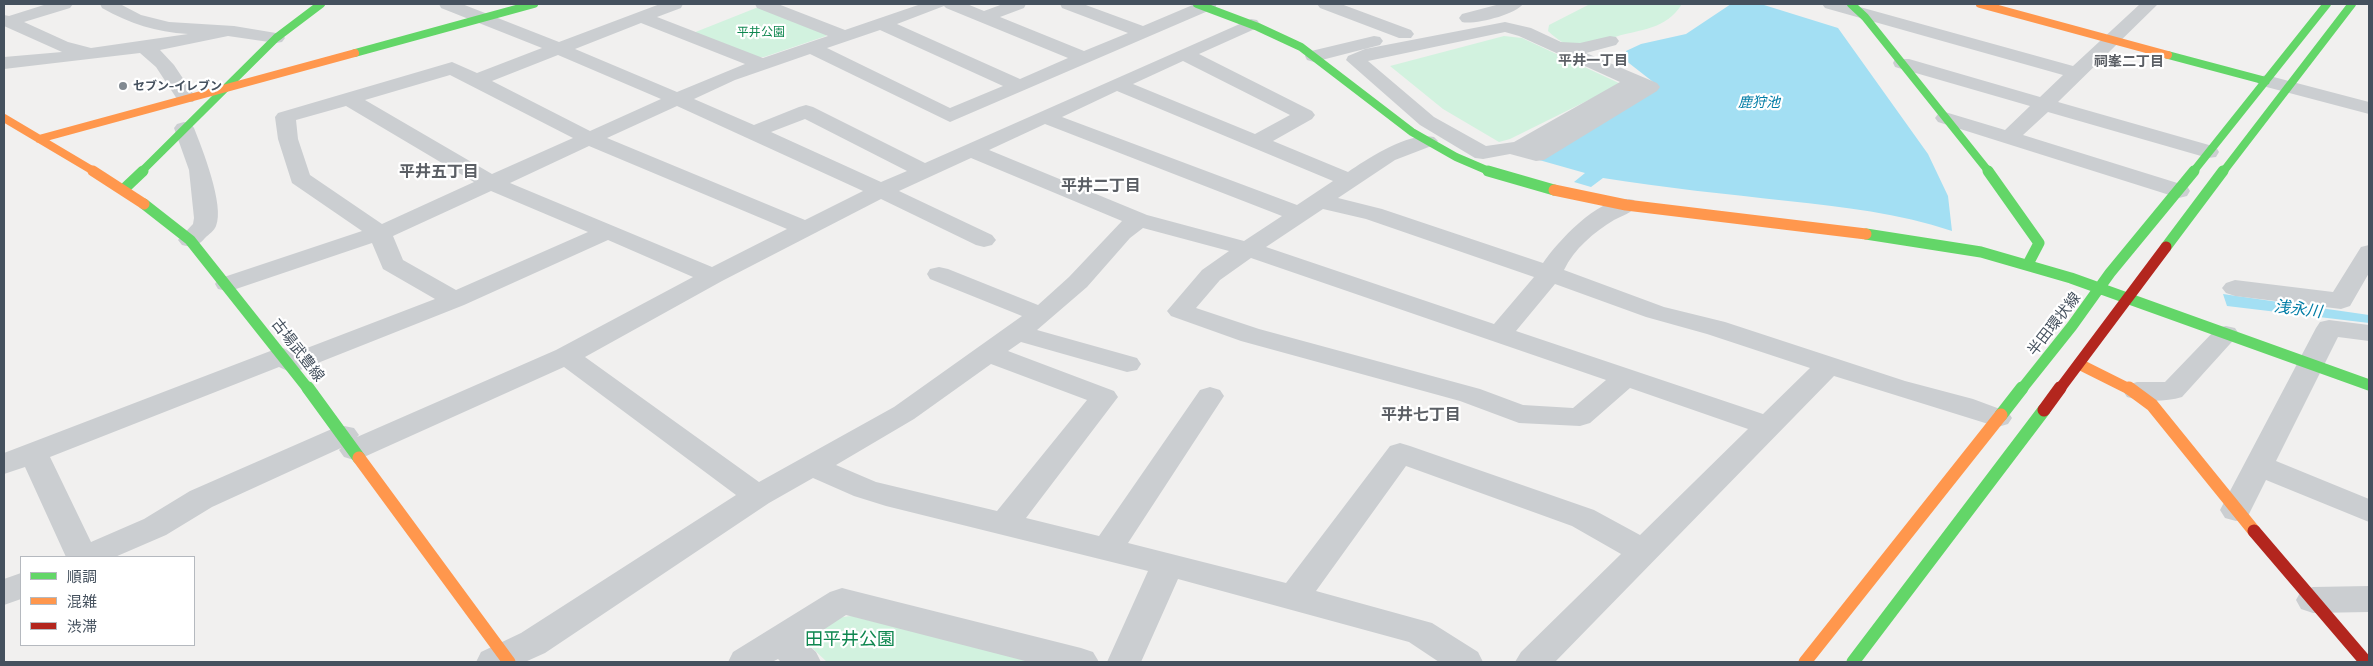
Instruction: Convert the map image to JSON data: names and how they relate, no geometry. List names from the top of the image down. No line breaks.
{"streets":{"main road":["半田環状線","古場武豊線"]},"districts":["平井一丁目","祠峯二丁目","平井五丁目","平井二丁目","平井七丁目"],"water":["鹿狩池","浅永川"],"parks":["平井公園","田平井公園"],"places":["セブン-イレブン"],"legend":["順調","混雑","渋滞"]}
